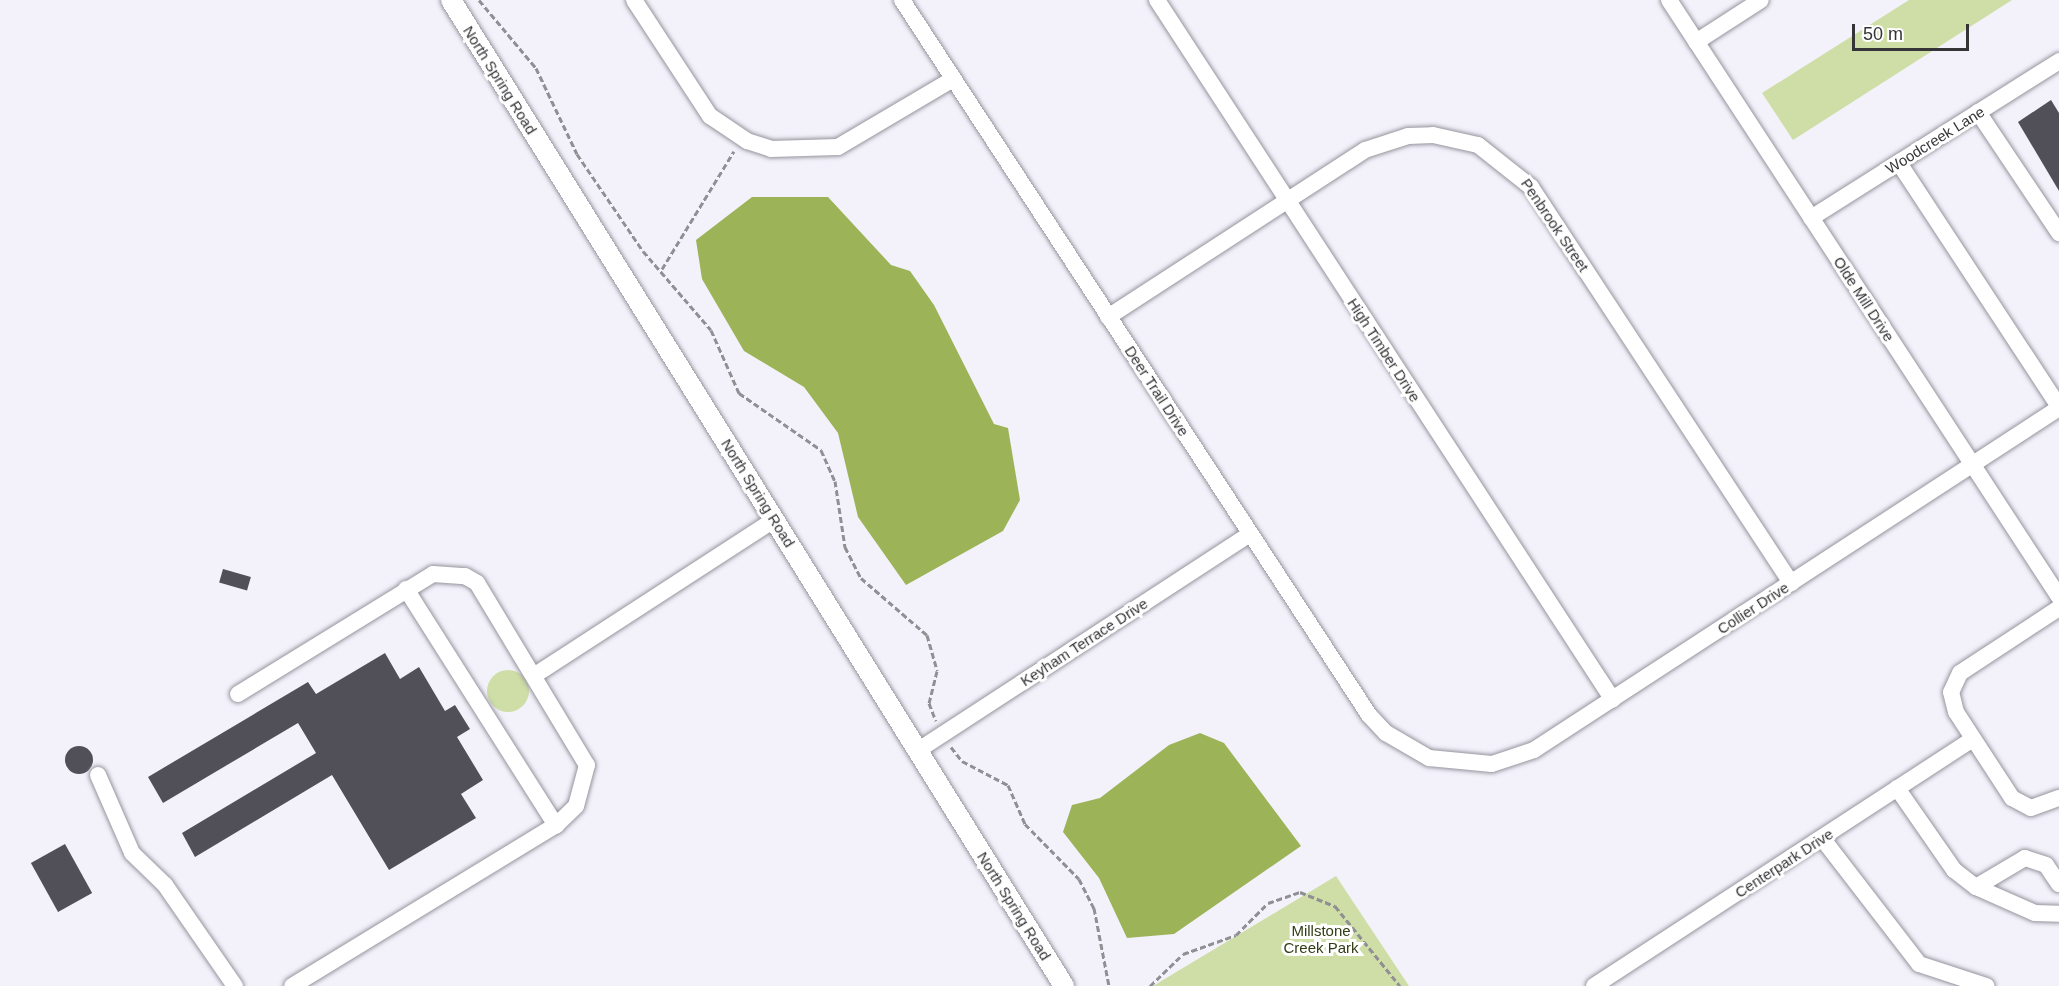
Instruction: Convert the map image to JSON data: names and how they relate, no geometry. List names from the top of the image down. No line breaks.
{"streets":{"main road":["North Spring Road"],"street":["Woodcreek Lane","Penbrook Street","Olde Mill Drive","High Timber Drive","Deer Trail Drive","Collier Drive","Keyham Terrace Drive","Centerpark Drive"]},"crossings":[["North Spring Road","Keyham Terrace Drive"],["Woodcreek Lane","Olde Mill Drive"],["Penbrook Street","High Timber Drive"],["Penbrook Street","Deer Trail Drive"],["Penbrook Street","Collier Drive"],["Olde Mill Drive","Collier Drive"],["High Timber Drive","Collier Drive"],["Deer Trail Drive","Collier Drive"],["Deer Trail Drive","Keyham Terrace Drive"]],"parks":["Millstone Creek Park"],"scale_bar":"50 m"}
